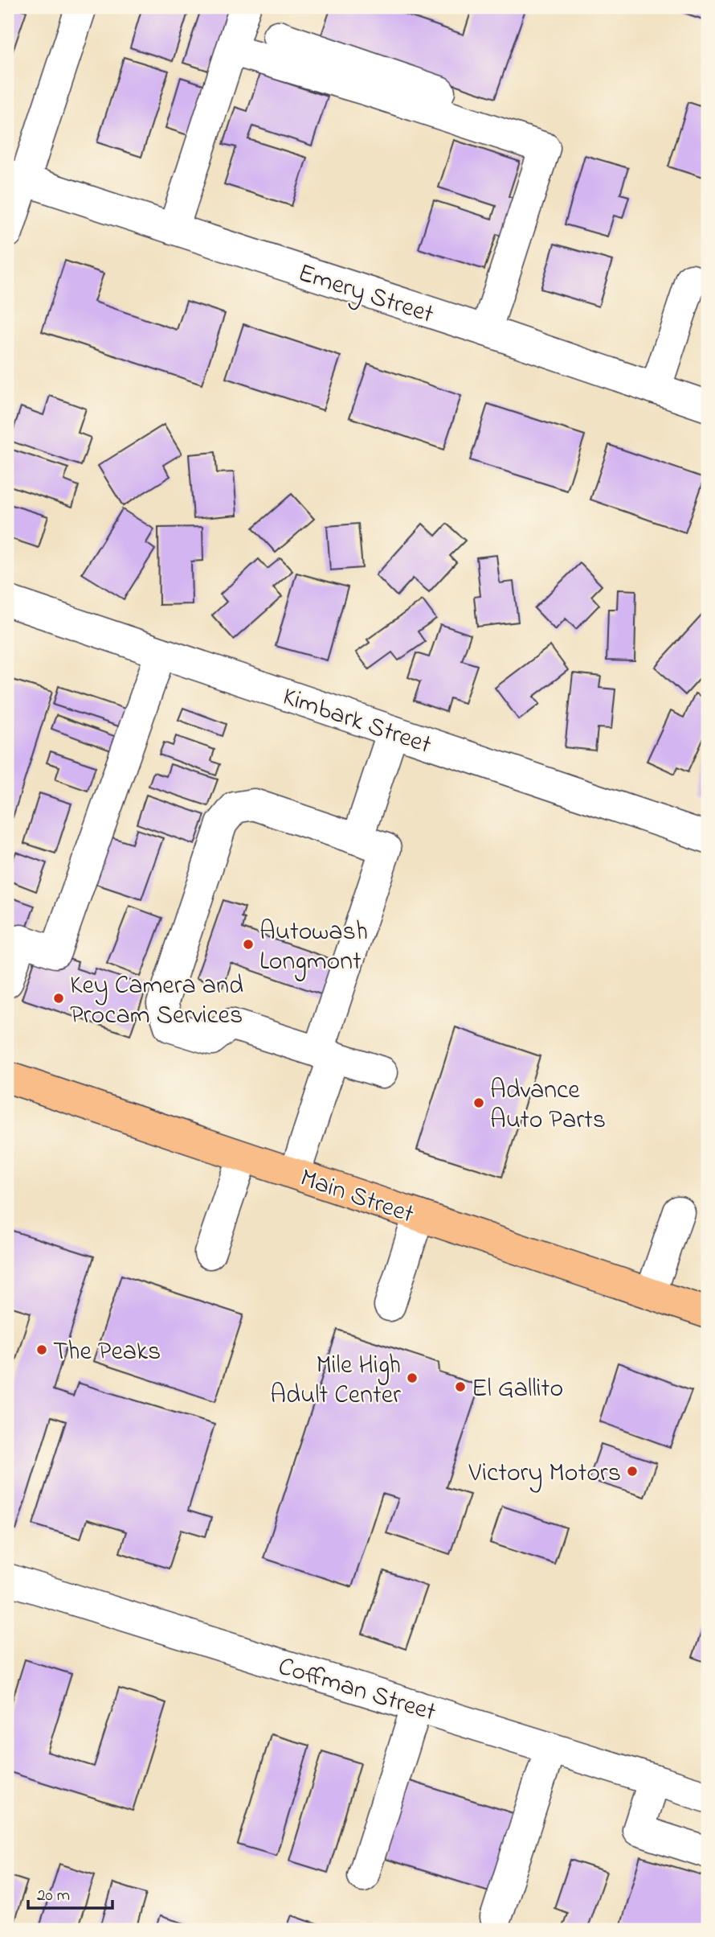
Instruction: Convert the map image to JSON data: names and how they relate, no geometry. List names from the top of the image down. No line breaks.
{"streets":{"highway":["Main Street"],"street":["Emery Street","Kimbark Street","Coffman Street"]},"places":["Autowash Longmont","Key Camera and Procam Services","Advance Auto Parts","The Peaks","Mile High Adult Center","El Gallito","Victory Motors"],"scale_bar":"20 m"}
